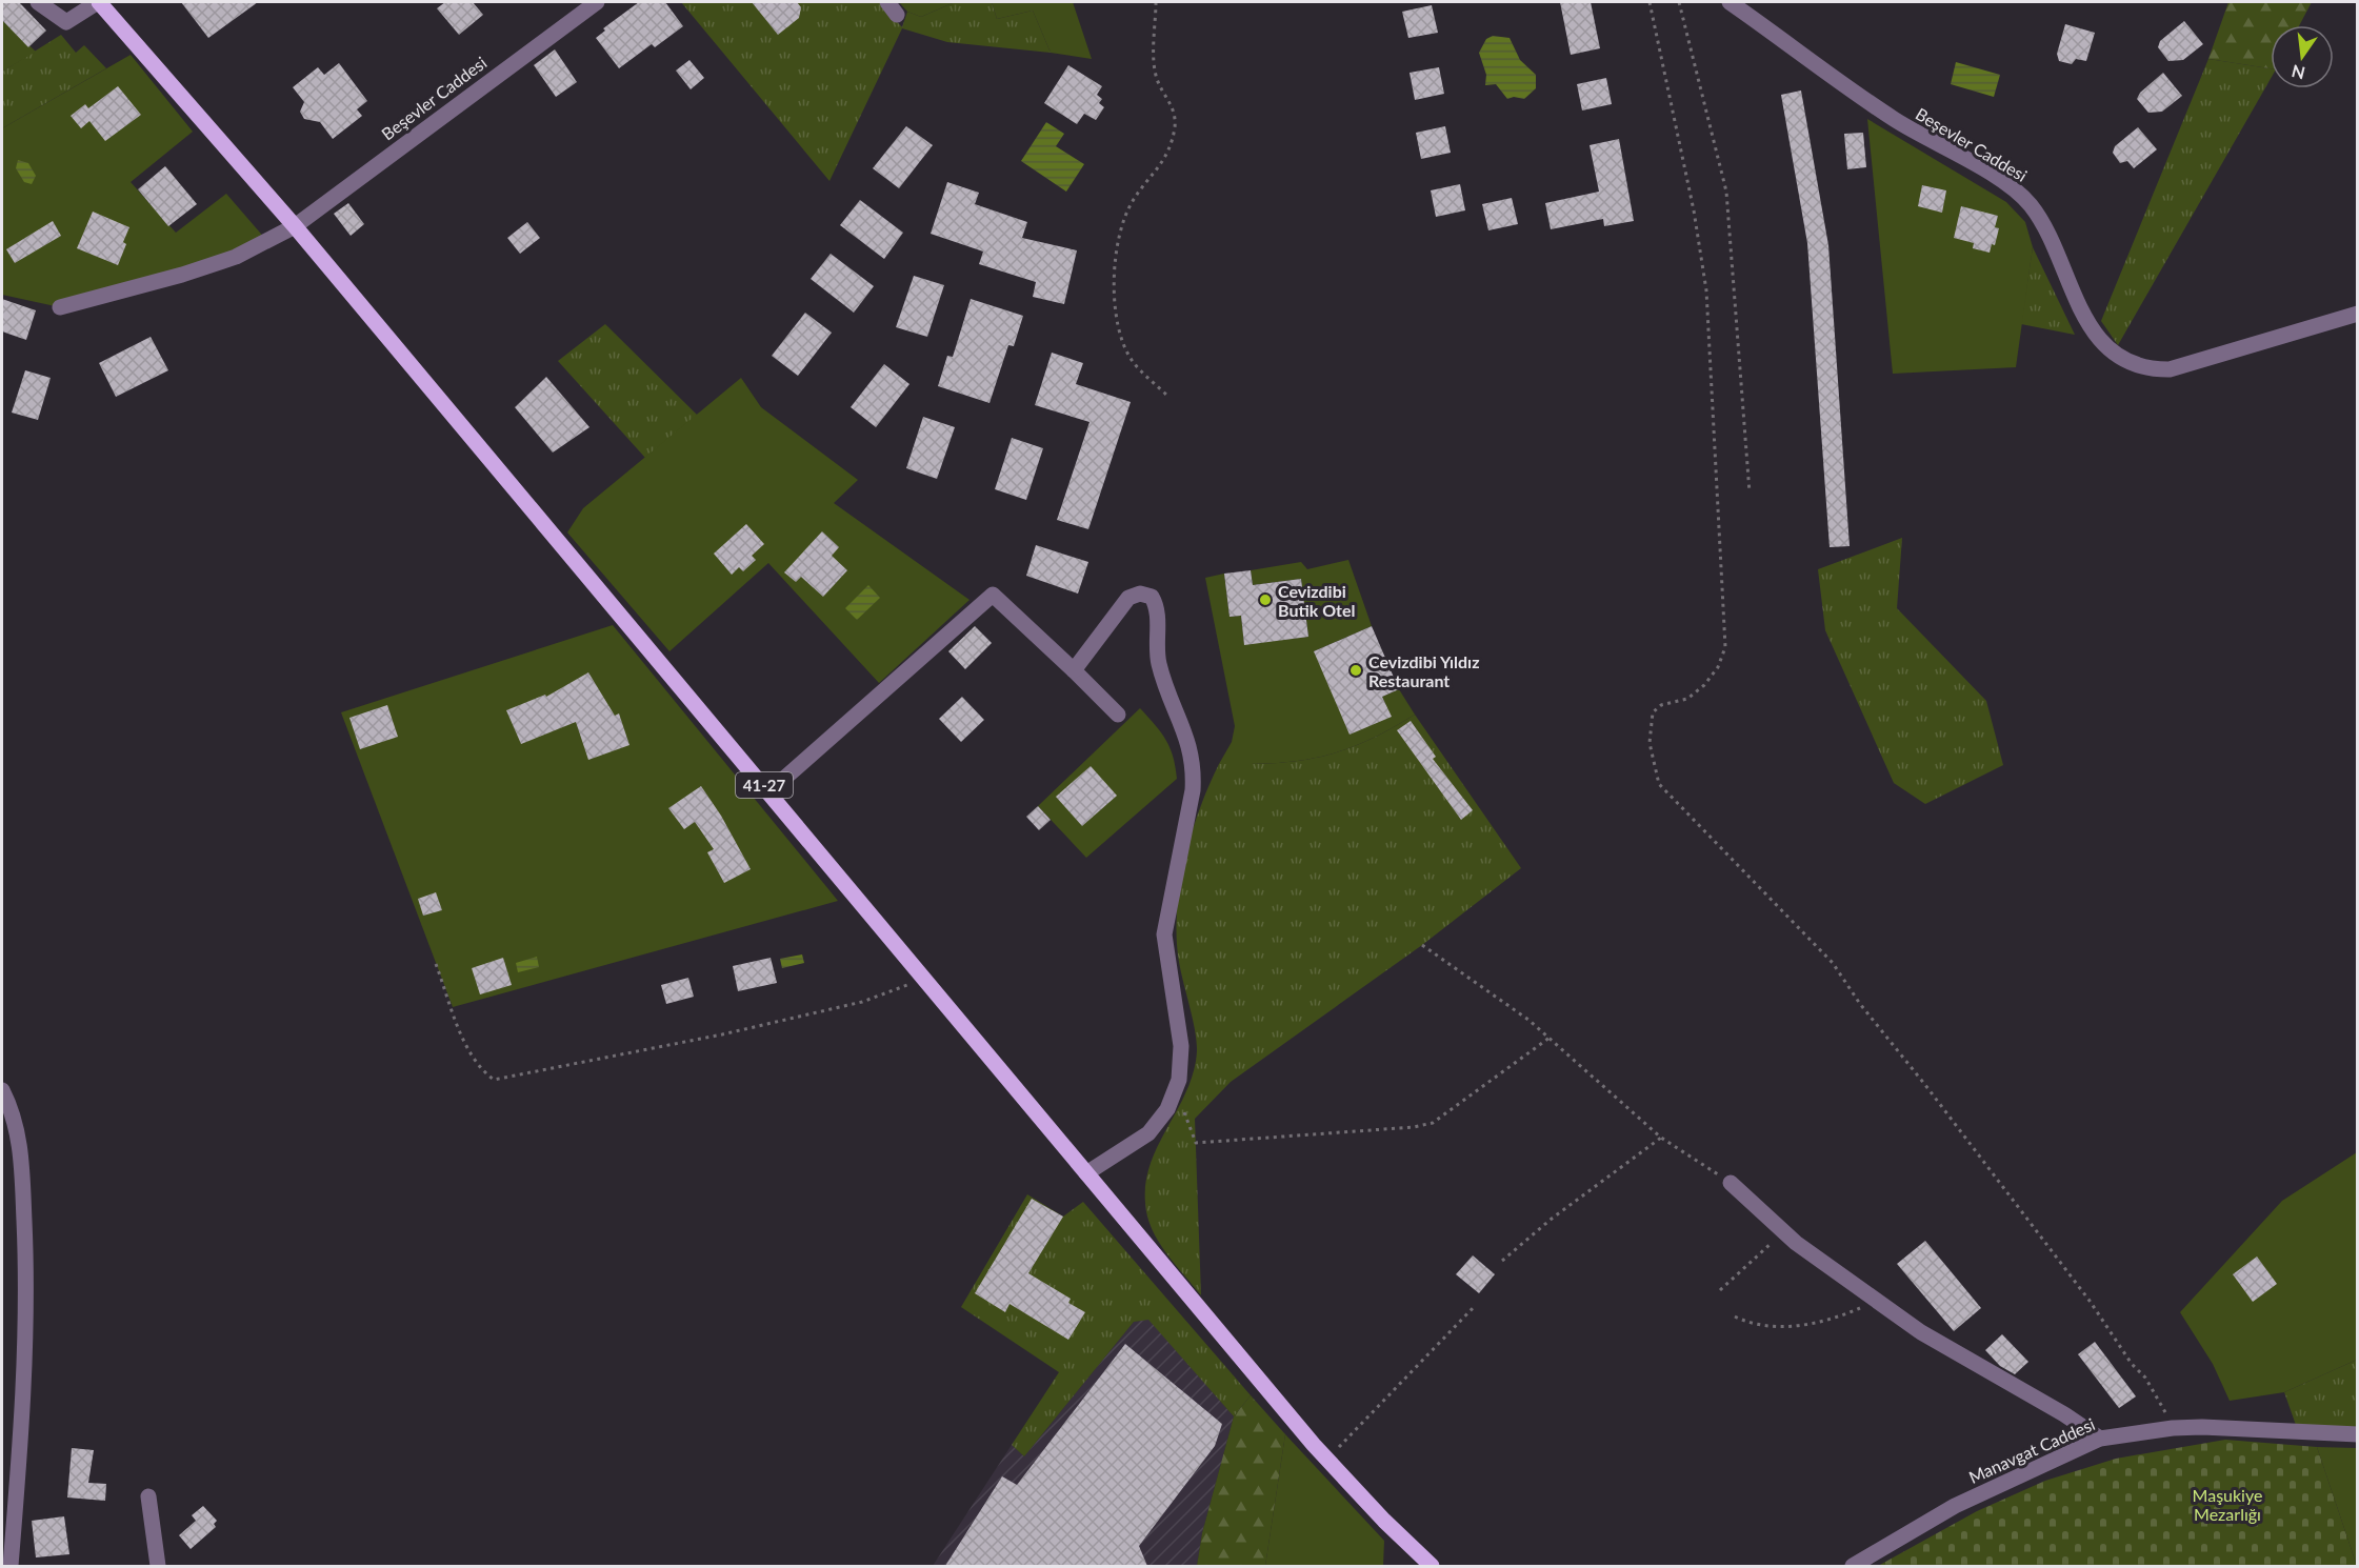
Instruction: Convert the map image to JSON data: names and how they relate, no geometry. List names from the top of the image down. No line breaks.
{"streets":{"main road":["41-27"],"street":["Beşevler Caddesi","Manavgat Caddesi"]},"crossings":[["Beşevler Caddesi","41-27"]],"parks":["Maşukiye Mezarlığı"],"places":["Cevizdibi Butik Otel","Cevizdibi Yıldız Restaurant"],"north":"bottom"}
